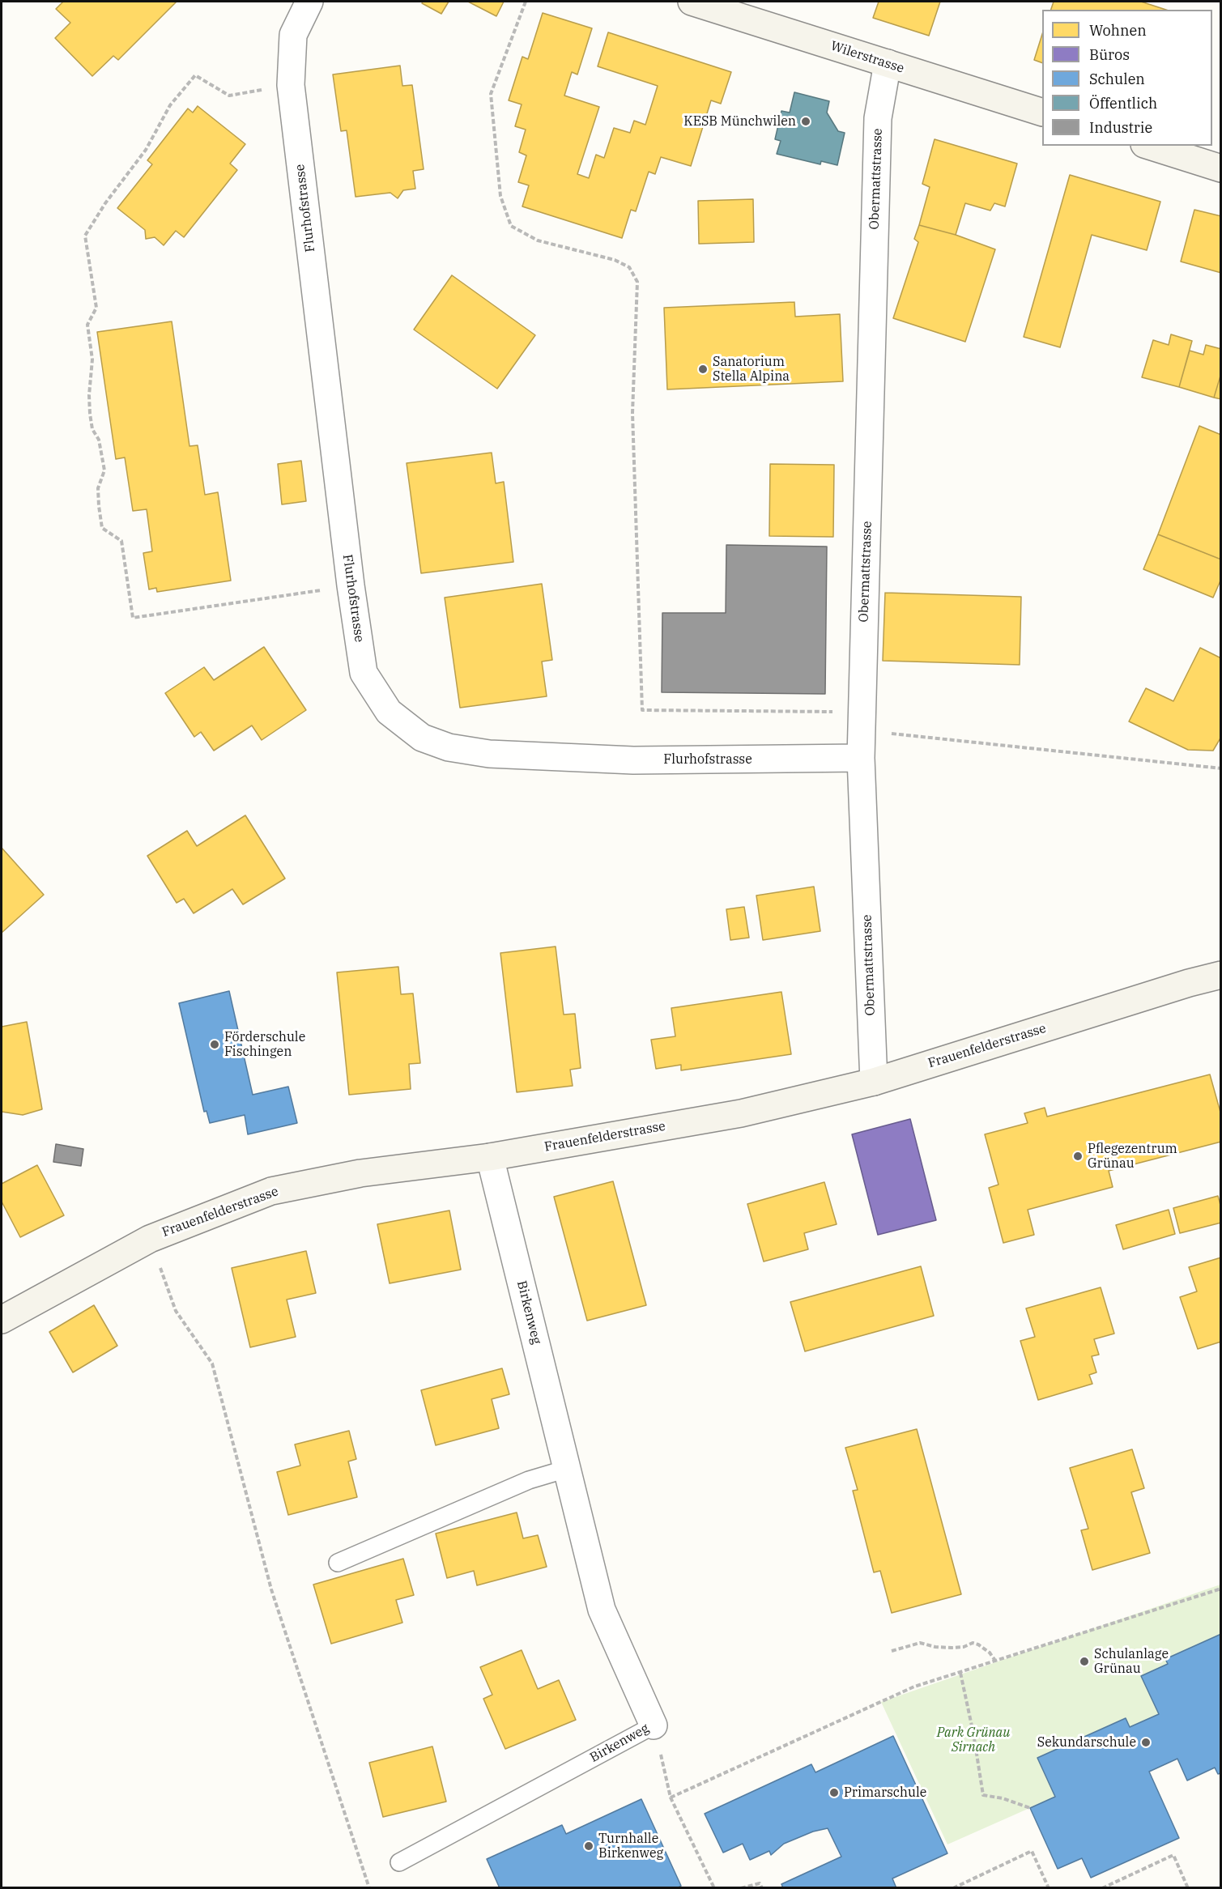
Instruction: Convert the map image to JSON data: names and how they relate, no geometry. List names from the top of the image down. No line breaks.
{"streets":{"street":["Wilerstrasse","Obermattstrasse","Flurhofstrasse","Frauenfelderstrasse","Birkenweg"]},"crossings":[["Wilerstrasse","Obermattstrasse"],["Obermattstrasse","Flurhofstrasse"],["Obermattstrasse","Frauenfelderstrasse"],["Frauenfelderstrasse","Birkenweg"]],"parks":["Park Grünau Sirnach"],"places":["KESB Münchwilen","Sanatorium Stella Alpina","Förderschule Fischingen","Pflegezentrum Grünau","Schulanlage Grünau","Sekundarschule","Primarschule","Turnhalle Birkenweg"],"legend":["Wohnen","Büros","Schulen","Öffentlich","Industrie"]}
